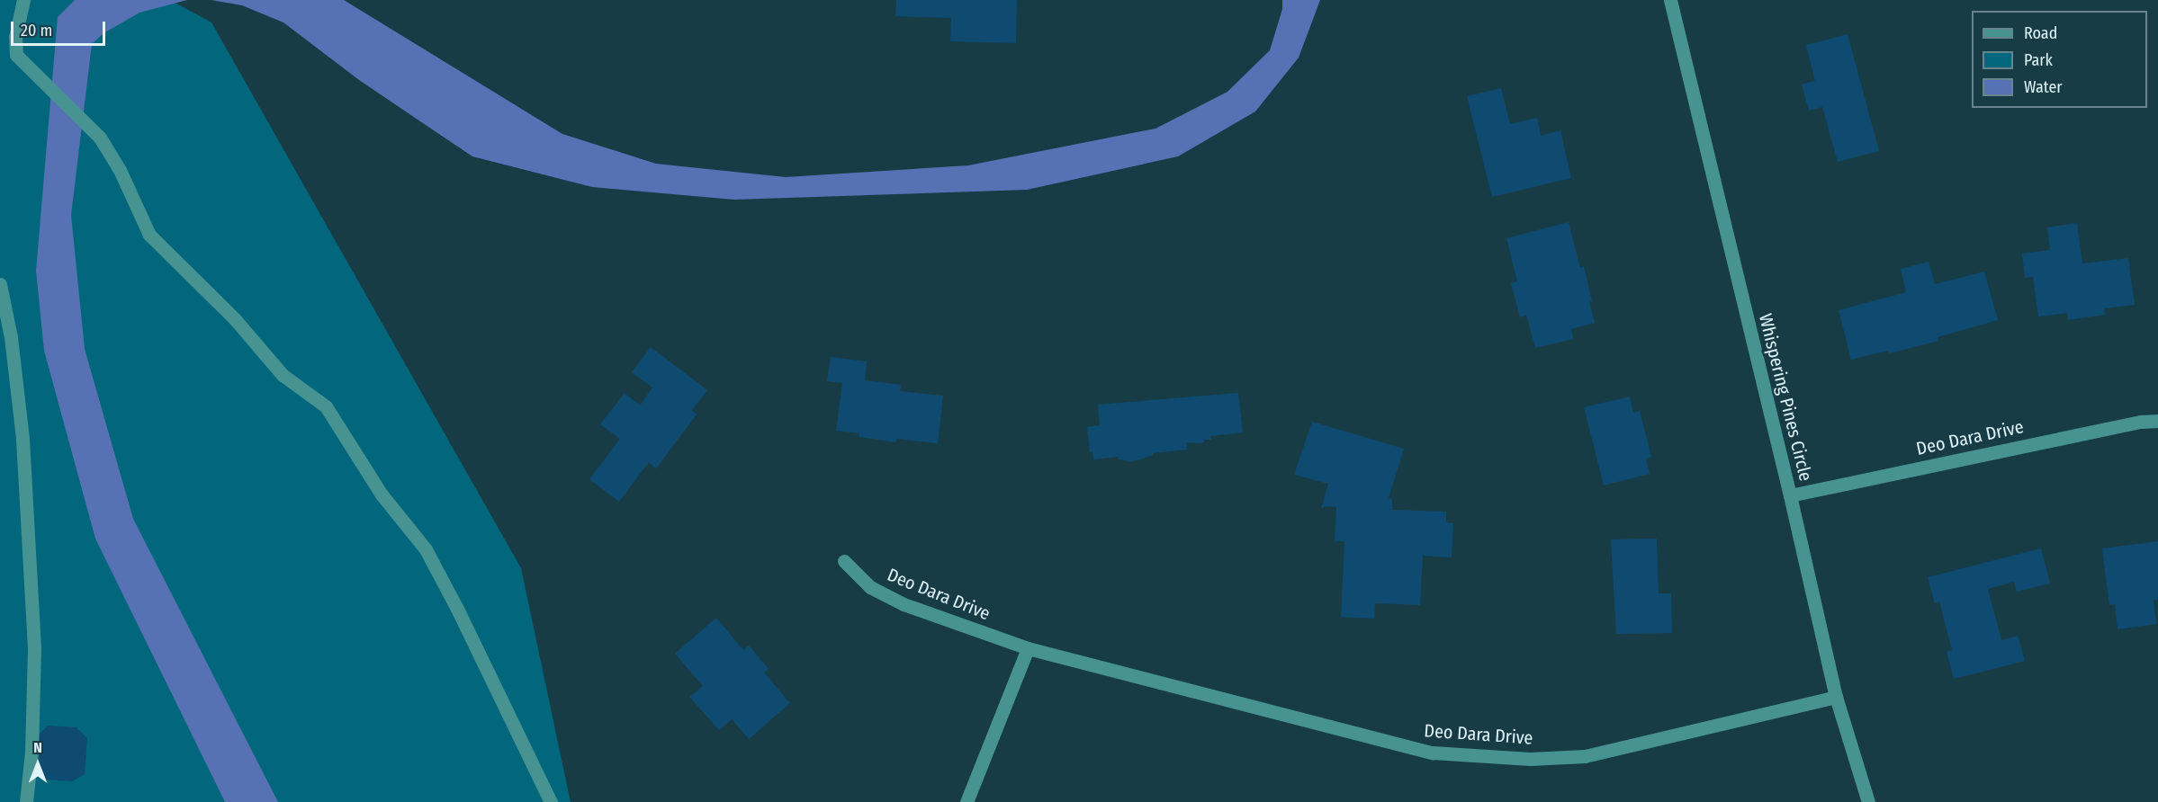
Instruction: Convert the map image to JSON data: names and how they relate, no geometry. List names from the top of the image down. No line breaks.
{"streets":{"street":["Whispering Pines Circle","Deo Dara Drive"]},"crossings":[["Whispering Pines Circle","Deo Dara Drive"]],"legend":["Road","Park","Water"],"scale_bar":"20 m","north":"top"}
